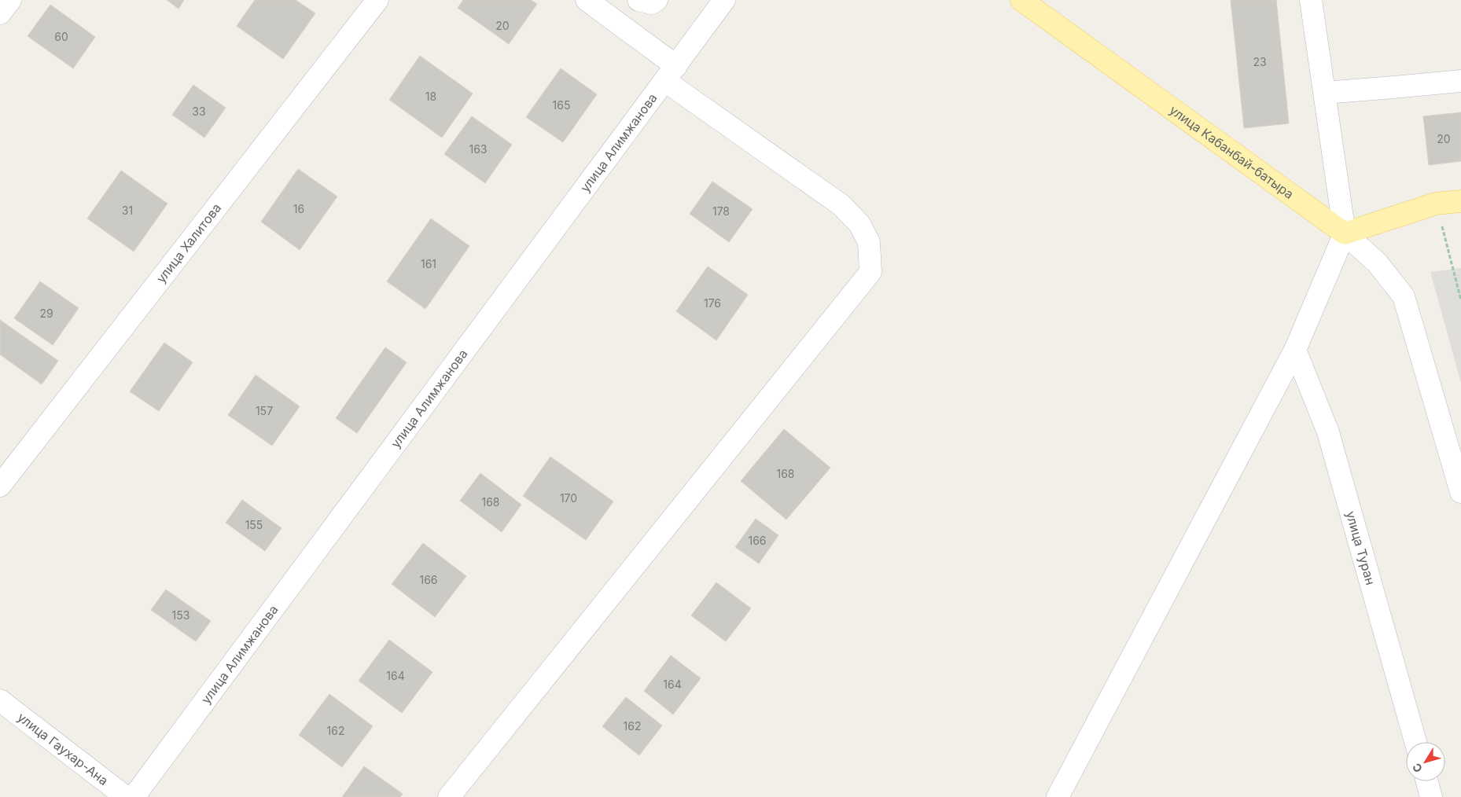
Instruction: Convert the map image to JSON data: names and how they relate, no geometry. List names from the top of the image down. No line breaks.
{"streets":{"main road":["улица Кабанбай-батыра"],"street":["улица Алимжанова","улица Халитова","улица Туран","улица Гаухар-Ана"]},"house_numbers":["20","60","23","18","165","33","20","163","16","31","178","161","176","29","157","168","170","168","155","166","166","153","164","164","162","162"],"north":"bottom left"}
